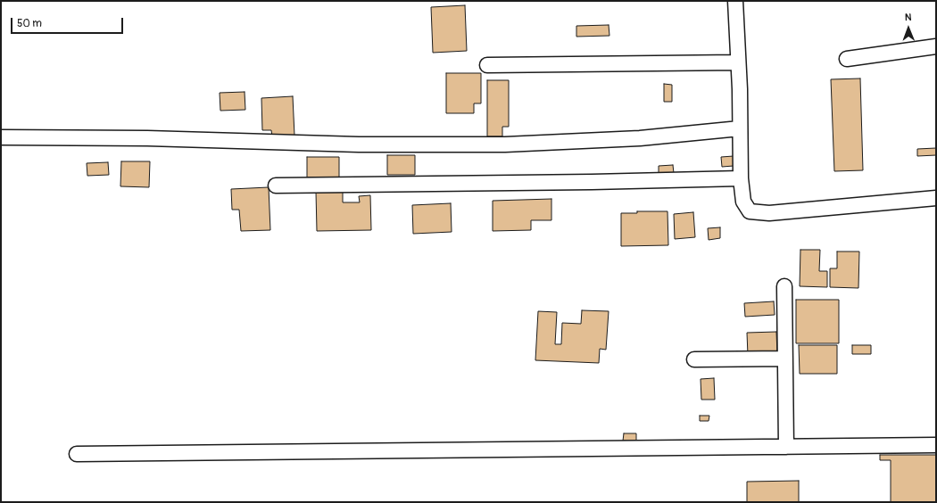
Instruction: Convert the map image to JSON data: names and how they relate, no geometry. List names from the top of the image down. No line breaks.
{"scale_bar":"50 m","north":"top"}
